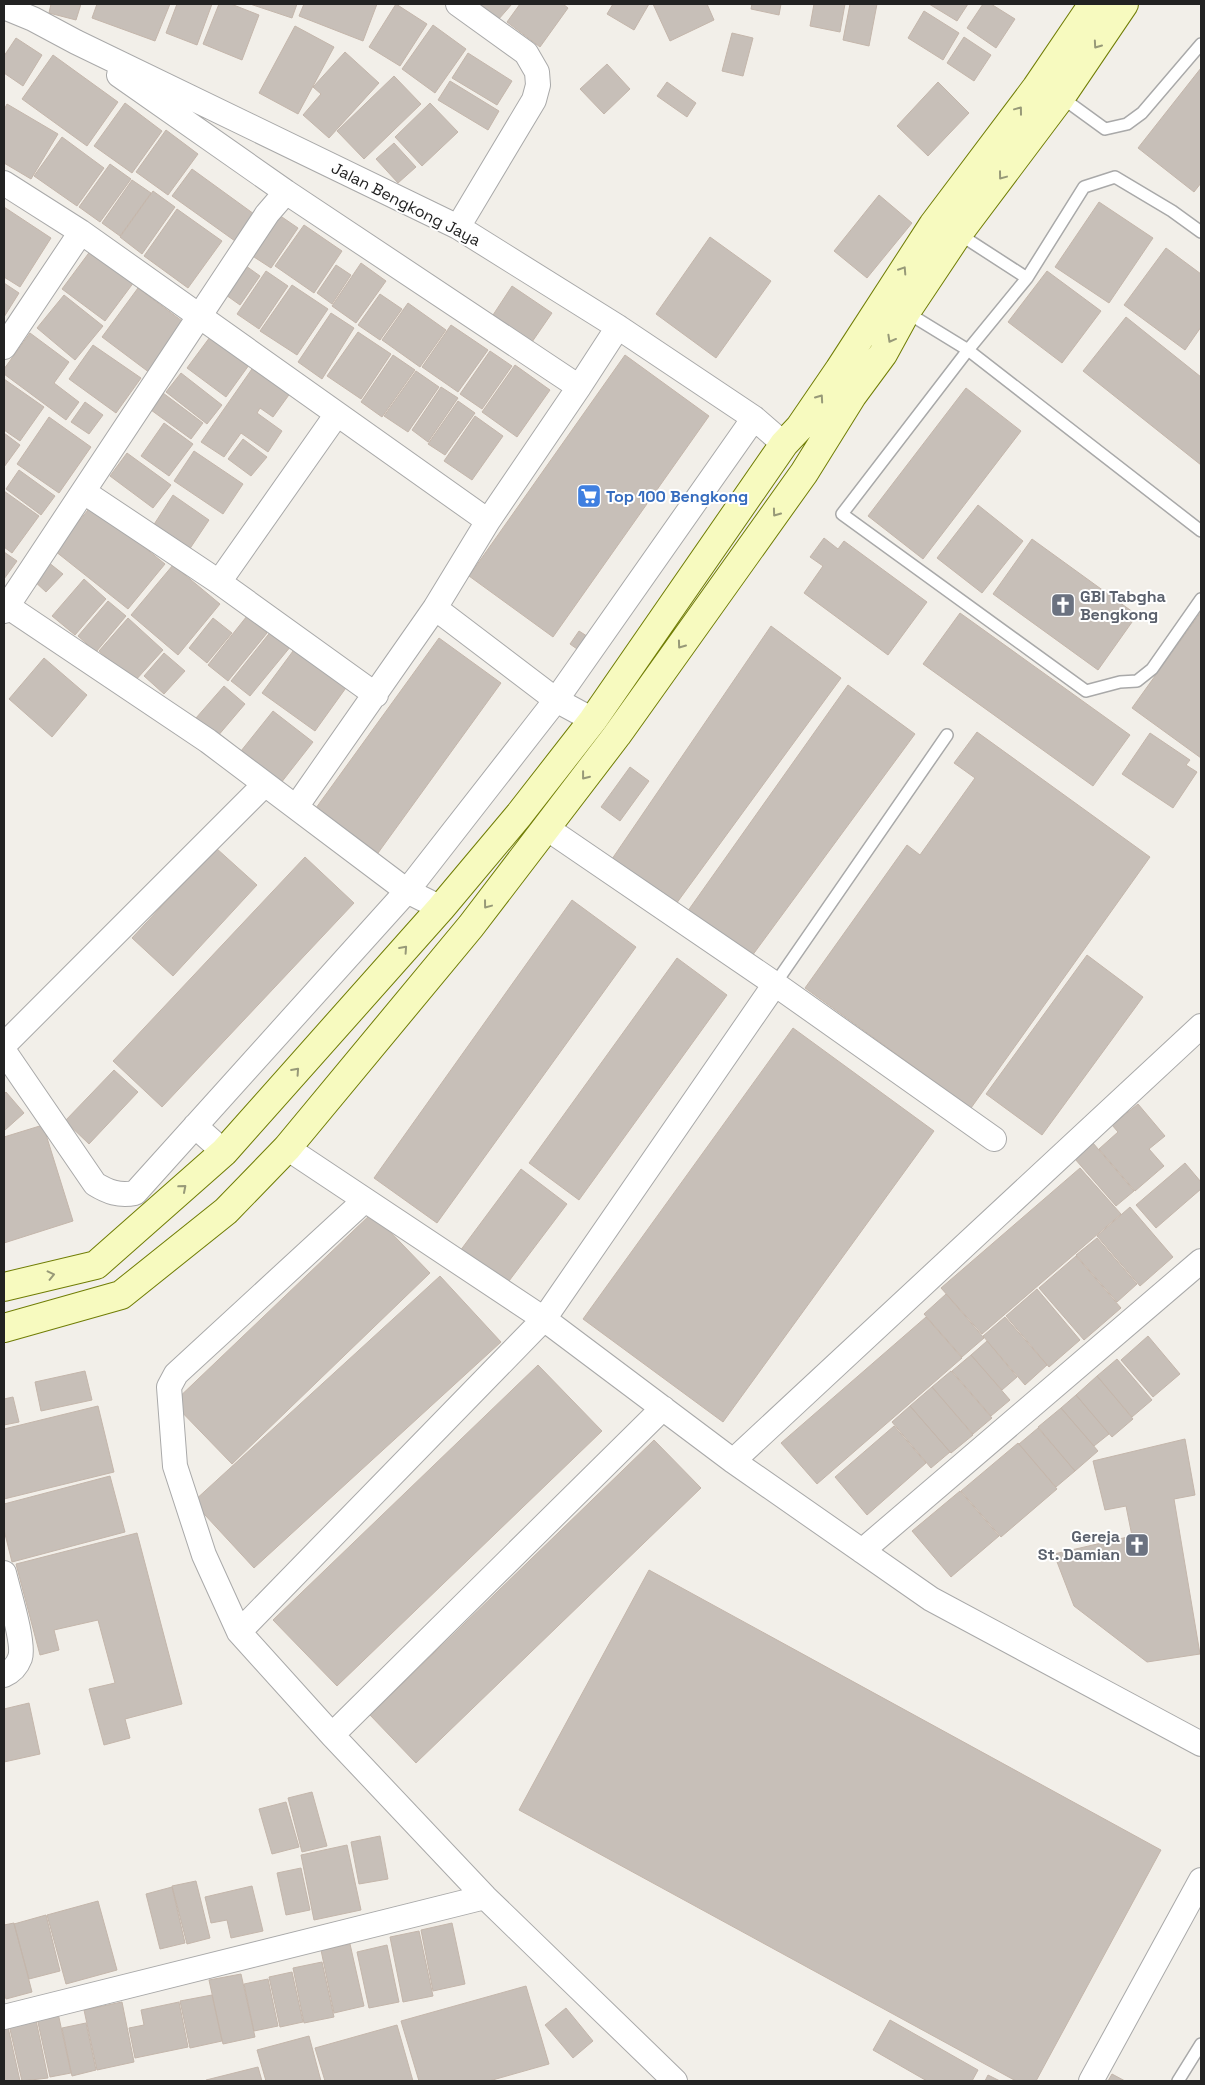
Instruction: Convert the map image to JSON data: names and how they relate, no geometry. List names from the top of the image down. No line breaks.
{"streets":{"street":["Jalan Bengkong Jaya"]},"places":{"supermarket":["Top 100 Bengkong"],"church":["GBI Tabgha Bengkong","Gereja St. Damian"]}}
